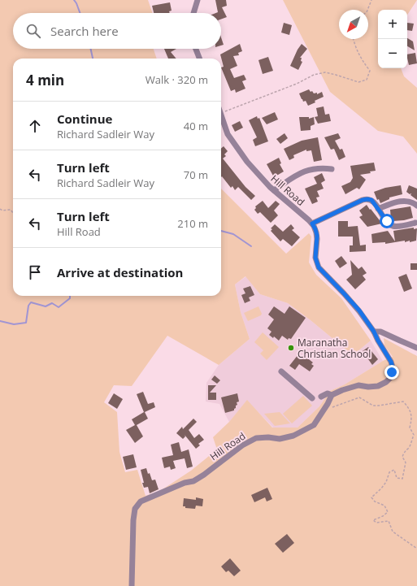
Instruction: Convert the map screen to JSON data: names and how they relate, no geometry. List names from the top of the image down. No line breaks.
{"streets":{"street":["Hill Road"]},"places":["Maranatha Christian School"],"north":"bottom left","page":{"map_buttons":["+","−"],"search":"Search here","heading":["4 min","Walk · 320 m"],"list":[["Continue","Richard Sadleir Way","40 m"],["Turn left","Richard Sadleir Way","70 m"],["Turn left","Hill Road","210 m"],"Arrive at destination"]}}
